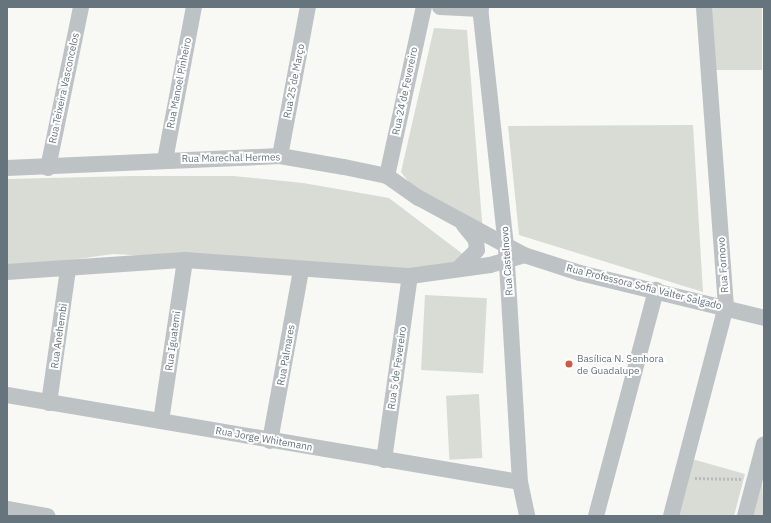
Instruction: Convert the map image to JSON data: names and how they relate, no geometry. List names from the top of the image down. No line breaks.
{"streets":{"street":["Rua 25 de Março","Rua Manoel Pinheiro","Rua Teixeira Vasconcelos","Rua 24 de Fevereiro","Rua Marechal Hermes","Rua Castelnovo","Rua Fornovo","Rua Professora Sofia Valter Salgado","Rua Anehembi","Rua Iguatemi","Rua Palmares","Rua 5 de Fevereiro","Rua Jorge Whitemann"]},"crossings":[["Rua 25 de Março","Rua Marechal Hermes"],["Rua Manoel Pinheiro","Rua Marechal Hermes"],["Rua Teixeira Vasconcelos","Rua Marechal Hermes"],["Rua 24 de Fevereiro","Rua Marechal Hermes"],["Rua Marechal Hermes","Rua Castelnovo"],["Rua Marechal Hermes","Rua Professora Sofia Valter Salgado"],["Rua Castelnovo","Rua Professora Sofia Valter Salgado"],["Rua Castelnovo","Rua Jorge Whitemann"],["Rua Fornovo","Rua Professora Sofia Valter Salgado"],["Rua Anehembi","Rua Jorge Whitemann"],["Rua Iguatemi","Rua Jorge Whitemann"],["Rua Palmares","Rua Jorge Whitemann"],["Rua 5 de Fevereiro","Rua Jorge Whitemann"]],"places":["Basílica N. Senhora de Guadalupe"]}
